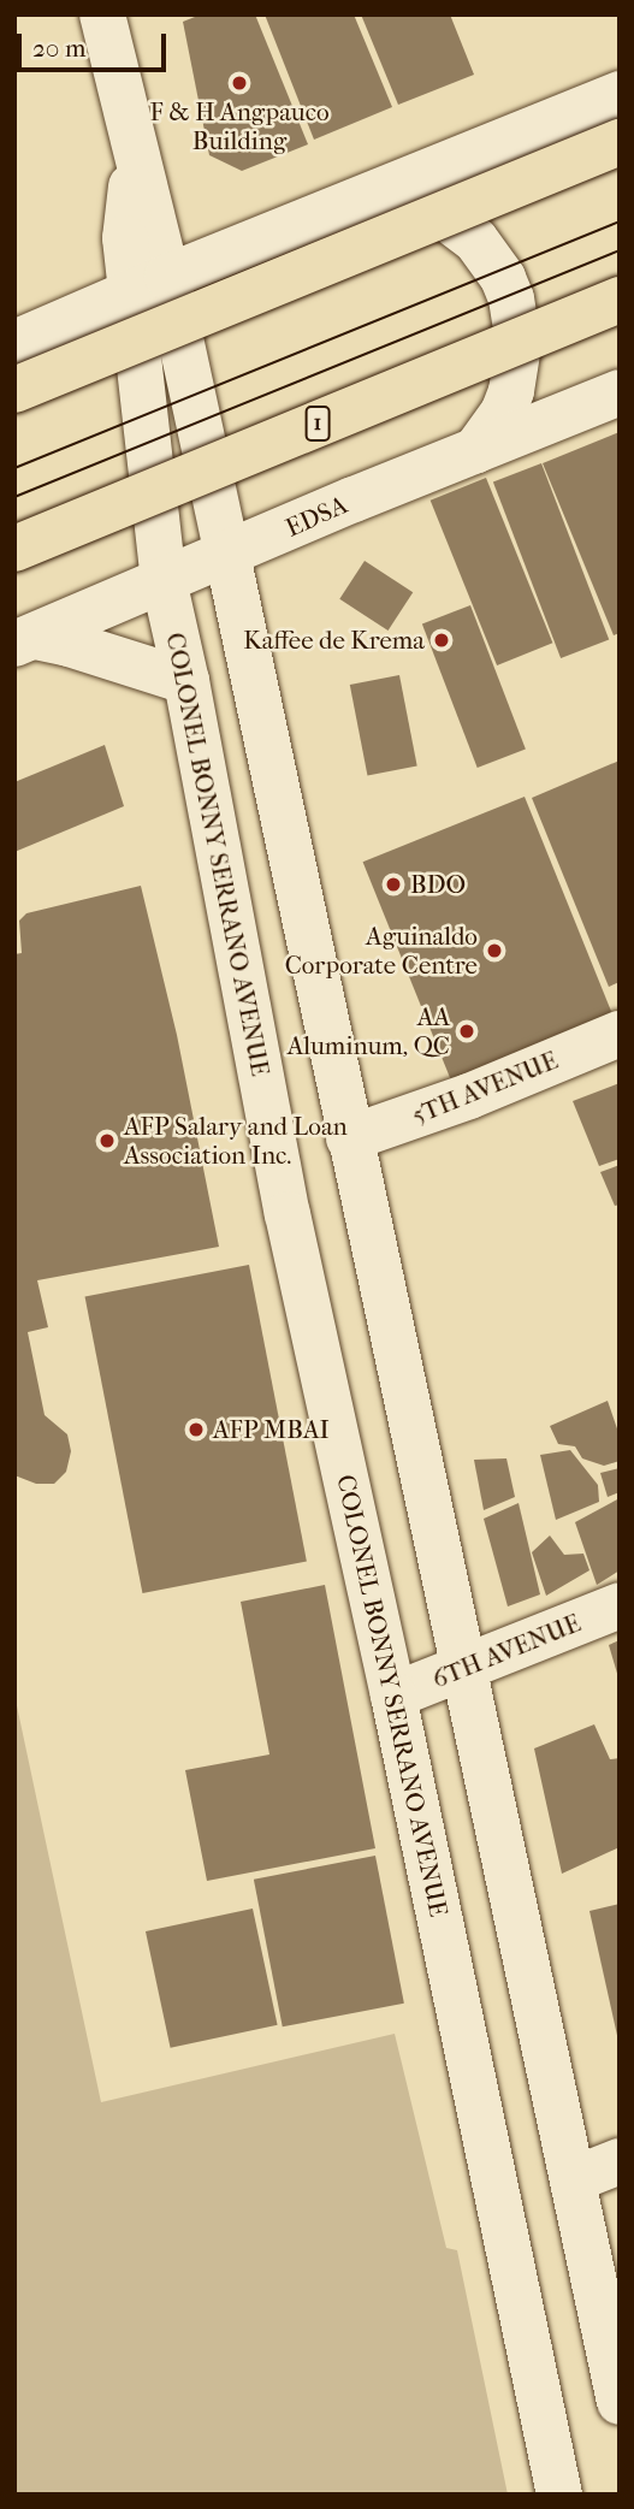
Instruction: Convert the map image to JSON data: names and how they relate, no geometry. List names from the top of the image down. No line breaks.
{"streets":{"highway":["1"],"main road":["EDSA","COLONEL BONNY SERRANO AVENUE","5TH AVENUE","6TH AVENUE"]},"crossings":[["EDSA","COLONEL BONNY SERRANO AVENUE"],["COLONEL BONNY SERRANO AVENUE","5TH AVENUE"],["COLONEL BONNY SERRANO AVENUE","6TH AVENUE"]],"places":["F & H Angpauco Building","Kaffee de Krema","BDO","Aguinaldo Corporate Centre","AA Aluminum, QC","AFP Salary and Loan Association Inc.","AFP MBAI"],"scale_bar":"20 m"}
